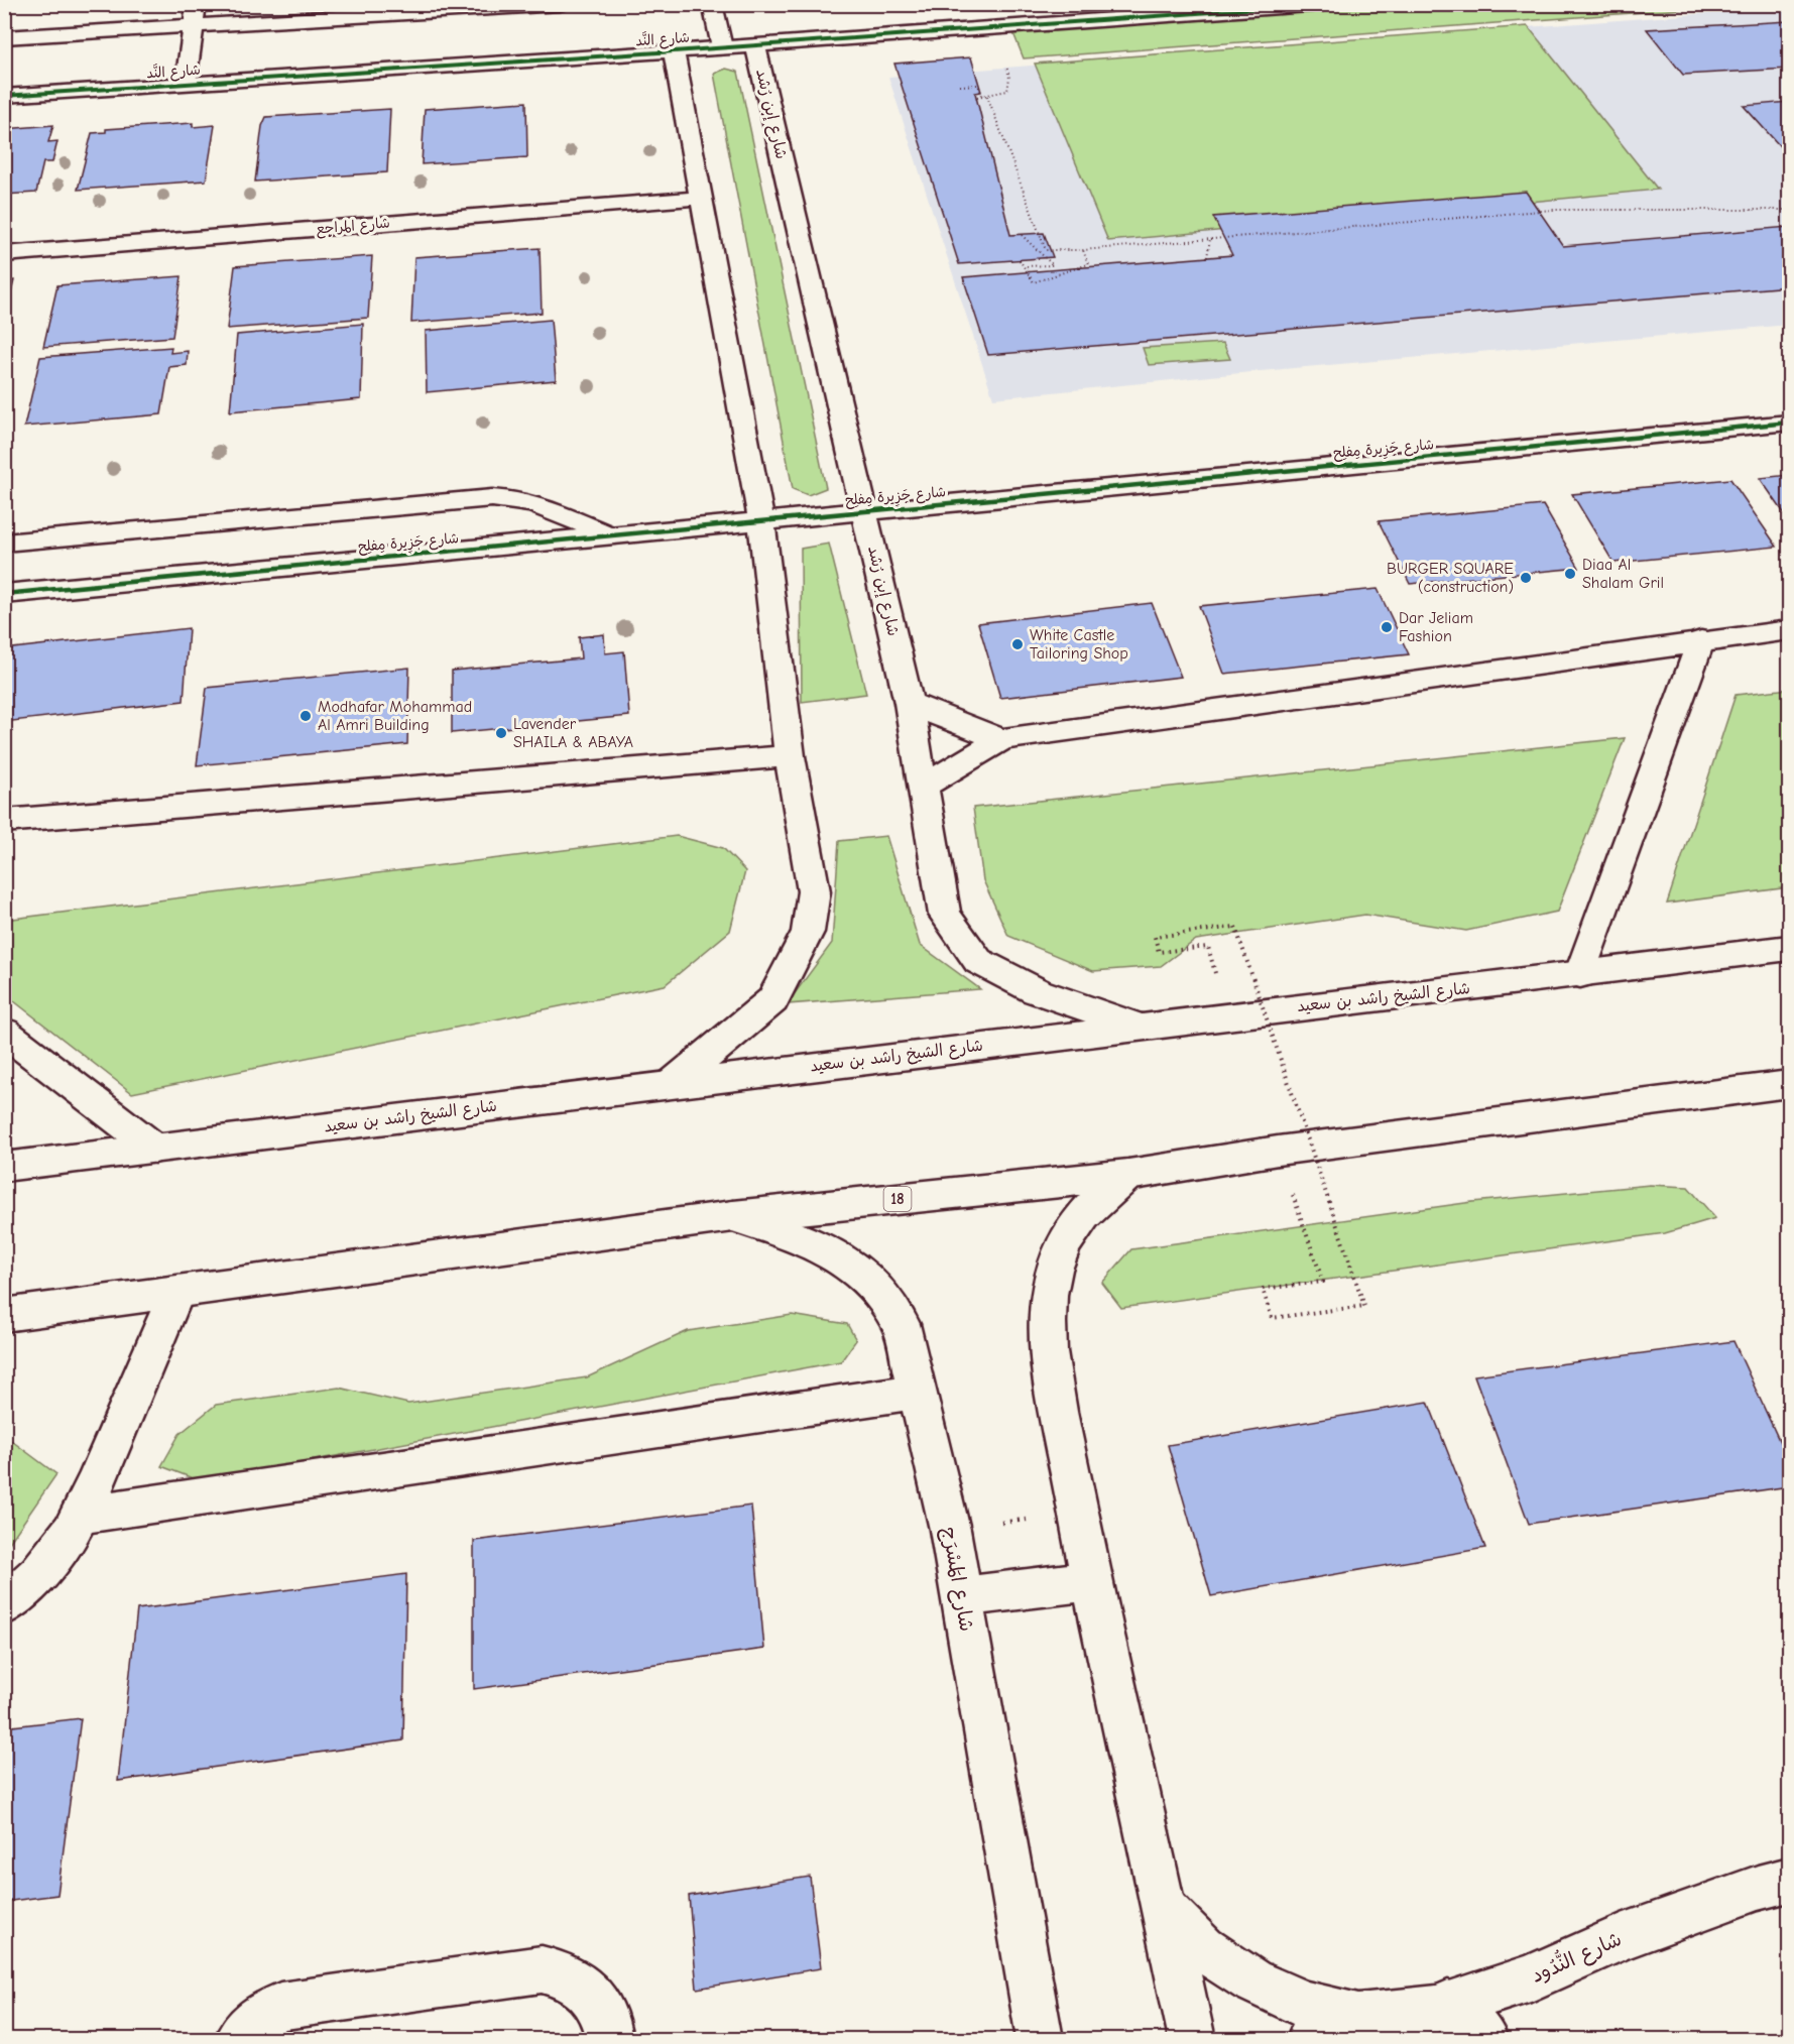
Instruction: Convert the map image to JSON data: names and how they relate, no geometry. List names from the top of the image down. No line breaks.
{"streets":{"street":["شارع النَّد","شارع إبن رُشد","شارع المراجع","شارع جَزِيرة مِفلِح","شارع الشيخ راشد بن سعيد","18","شارع المَسْرَج","شارع النُّدُود"]},"crossings":[["شارع النَّد","شارع إبن رُشد"],["شارع إبن رُشد","شارع جَزِيرة مِفلِح"],["شارع إبن رُشد","شارع الشيخ راشد بن سعيد"],["18","شارع المَسْرَج"]],"places":["Diaa Al Shalam Gril","BURGER SQUARE (construction)","Dar Jeliam Fashion","White Castle Tailoring Shop","Modhafar Mohammad Al Amri Building","Lavender SHAILA & ABAYA"]}
